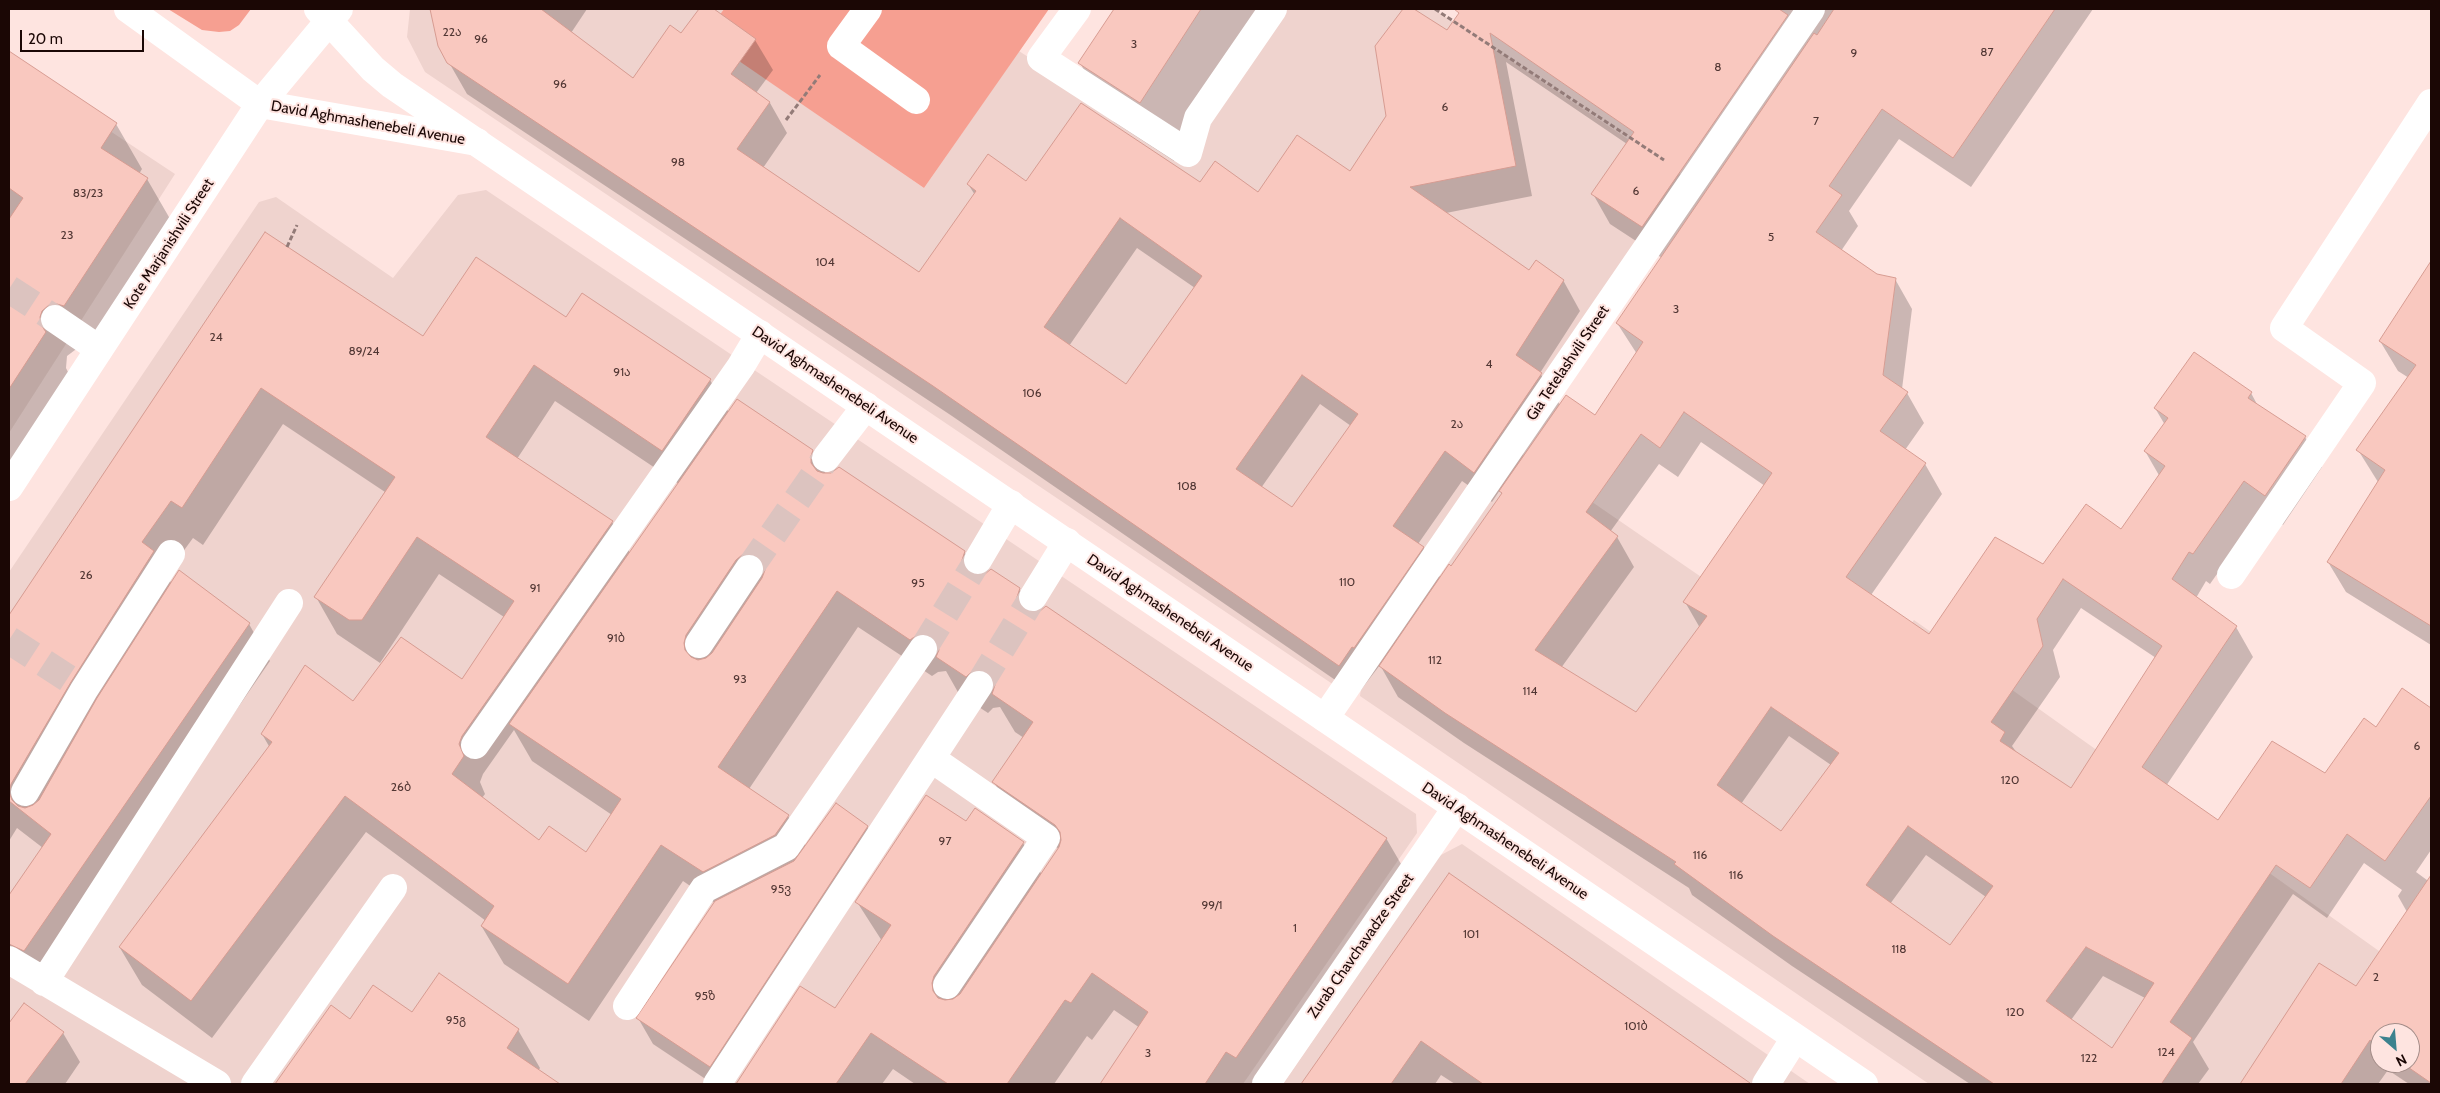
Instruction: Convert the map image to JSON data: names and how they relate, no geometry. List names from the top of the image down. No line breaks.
{"streets":{"main road":["David Aghmashenebeli Avenue","Kote Marjanishvili Street","Gia Tetelashvili Street","Zurab Chavchavadze Street"]},"crossings":[["David Aghmashenebeli Avenue","Kote Marjanishvili Street"],["David Aghmashenebeli Avenue","Gia Tetelashvili Street"],["David Aghmashenebeli Avenue","Zurab Chavchavadze Street"]],"house_numbers":["22ა","96","3","87","9","8","96","6","7","98","6","83/23","23","5","104","3","24","89/24","4","91ა","106","2ა","108","26","110","95","91","91ბ","112","93","114","6","120","26ბ","97","116","116","95ვ","99/1","1","101","118","2","95ზ","120","95გ","101ბ","124","3","122"],"scale_bar":"20 m","north":"bottom right"}
